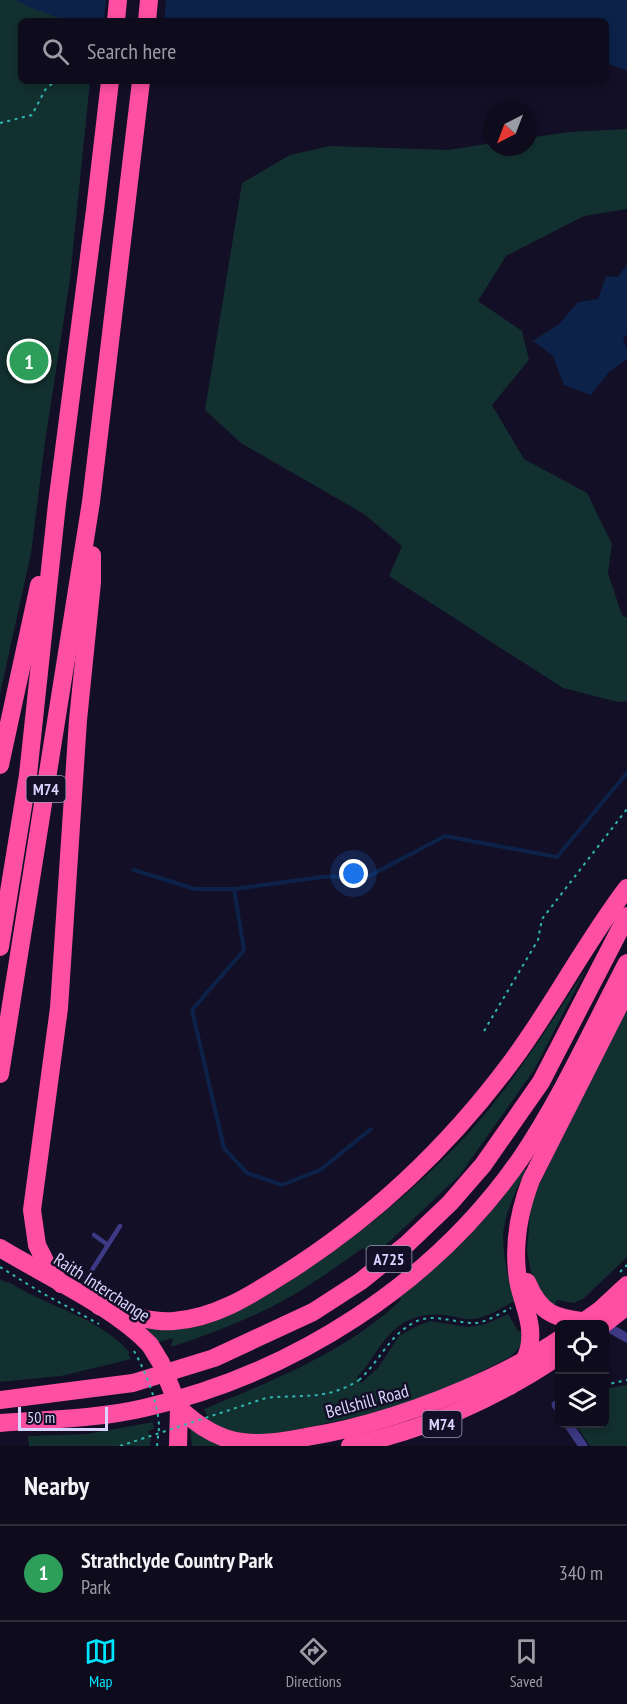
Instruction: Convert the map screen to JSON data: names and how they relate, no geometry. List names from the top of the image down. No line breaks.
{"streets":{"highway":["M74","A725","Raith Interchange","Bellshill Road"]},"crossings":[["M74","Bellshill Road"],["A725","Raith Interchange"],["Raith Interchange","Bellshill Road"]],"scale_bar":"50 m","north":"bottom left","page":{"search":"Search here","pins":"1","scale":"50 m","heading":"Nearby","list":[{"mark":"1","name":"Strathclyde Country Park","note":"Park","value":"340 m"}],"nav":["Map","Directions","Saved"]}}
